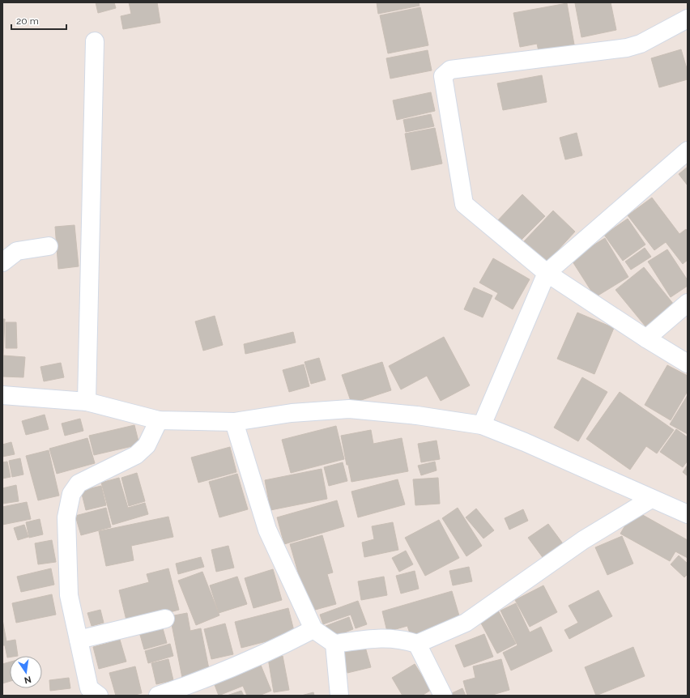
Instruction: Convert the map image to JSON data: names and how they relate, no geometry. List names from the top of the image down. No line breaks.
{"scale_bar":"20 m","north":"bottom"}
